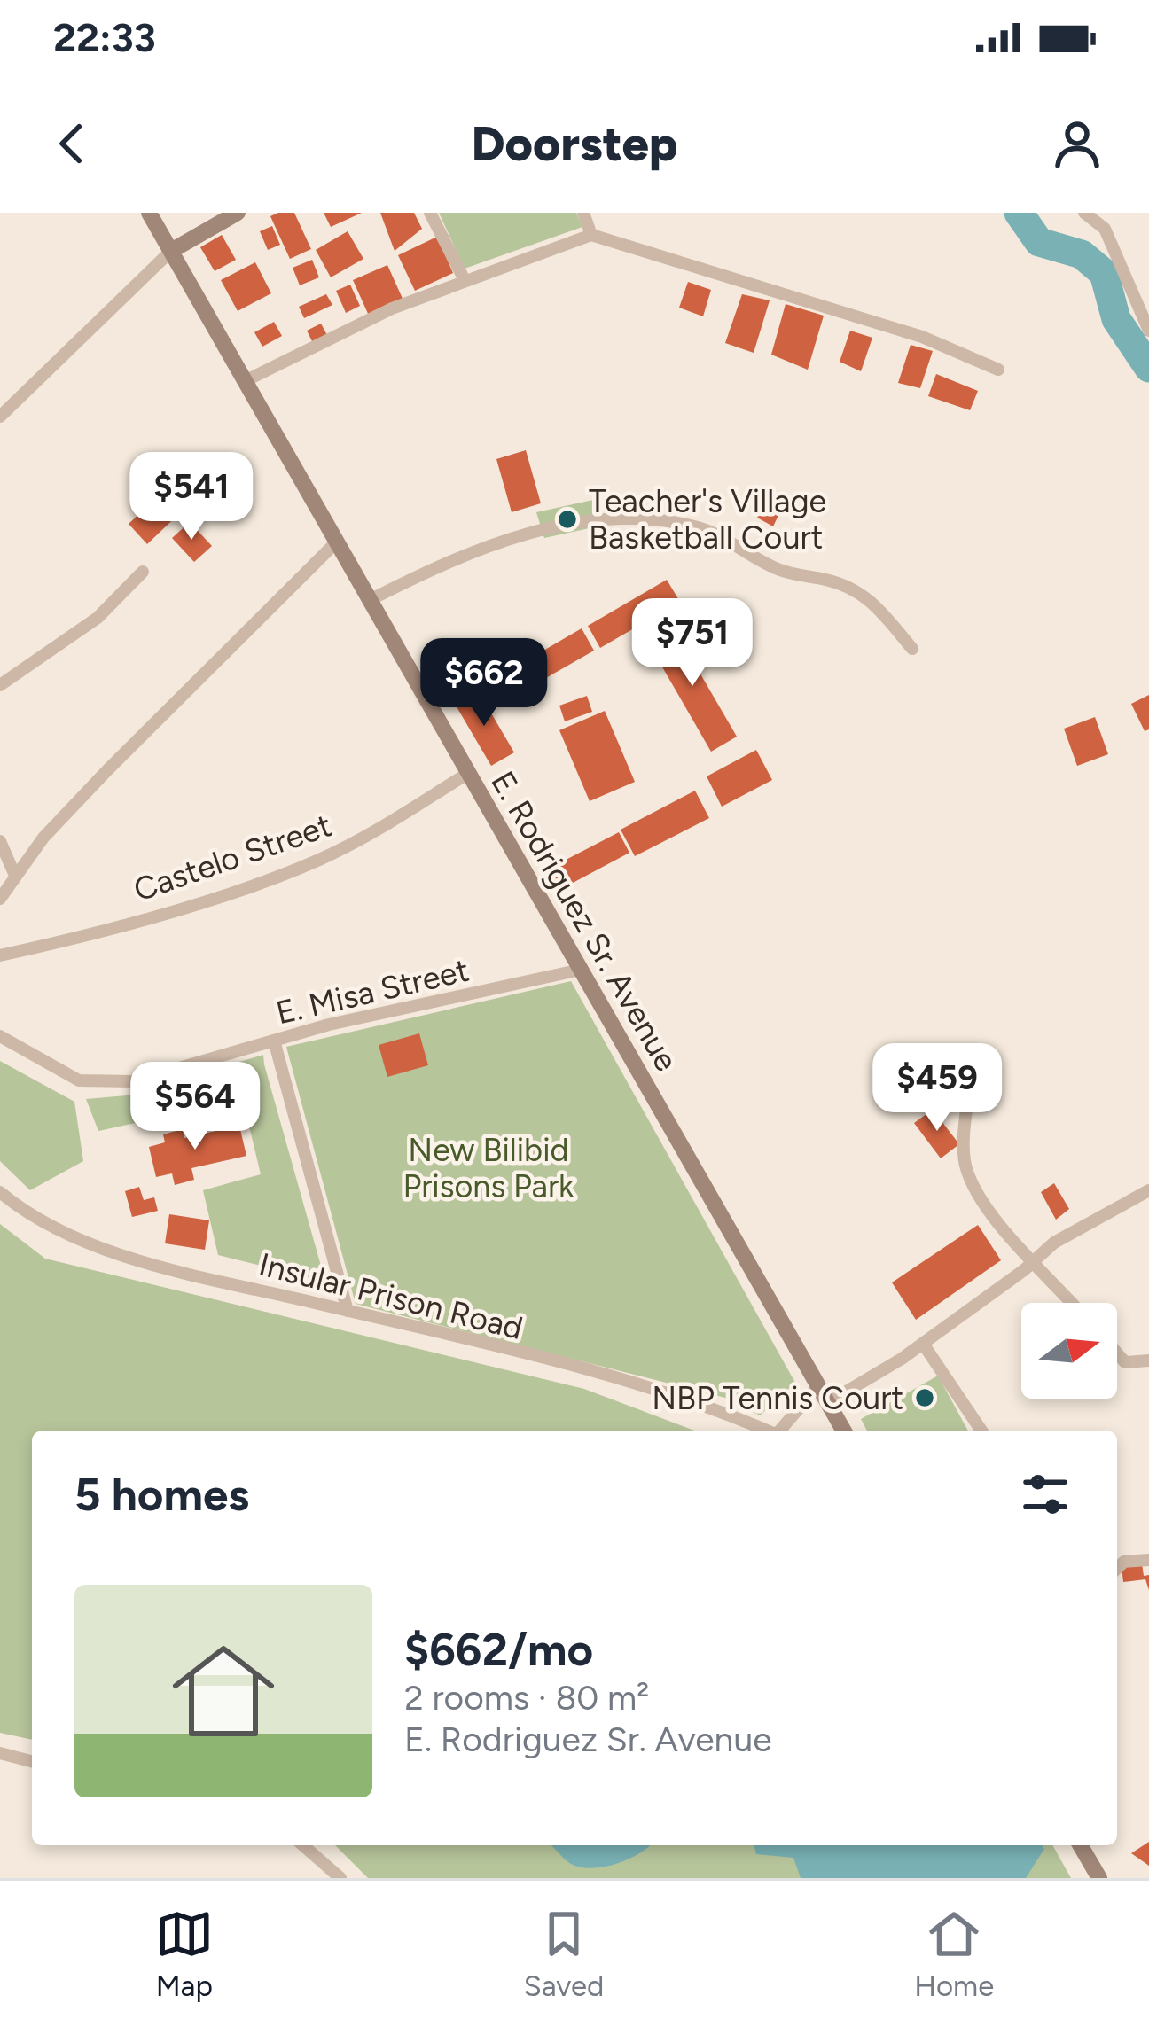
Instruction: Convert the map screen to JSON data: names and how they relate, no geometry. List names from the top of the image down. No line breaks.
{"streets":{"street":["Castelo Street","E. Rodriguez Sr. Avenue","E. Misa Street","Insular Prison Road"]},"crossings":[["Castelo Street","E. Rodriguez Sr. Avenue"],["E. Rodriguez Sr. Avenue","E. Misa Street"],["E. Rodriguez Sr. Avenue","Insular Prison Road"]],"parks":["New Bilibid Prisons Park"],"places":["Teacher's Village Basketball Court","NBP Tennis Court"],"north":"right","page":{"status":"22:33","header":"Doorstep","price":["$541","$751","$662","$459","$564"],"heading":"5 homes","list":[{"name":"$662/mo","note":"2 rooms · 80 m² · E. Rodriguez Sr. Avenue"}],"tabs":["Map","Saved","Home"]}}
